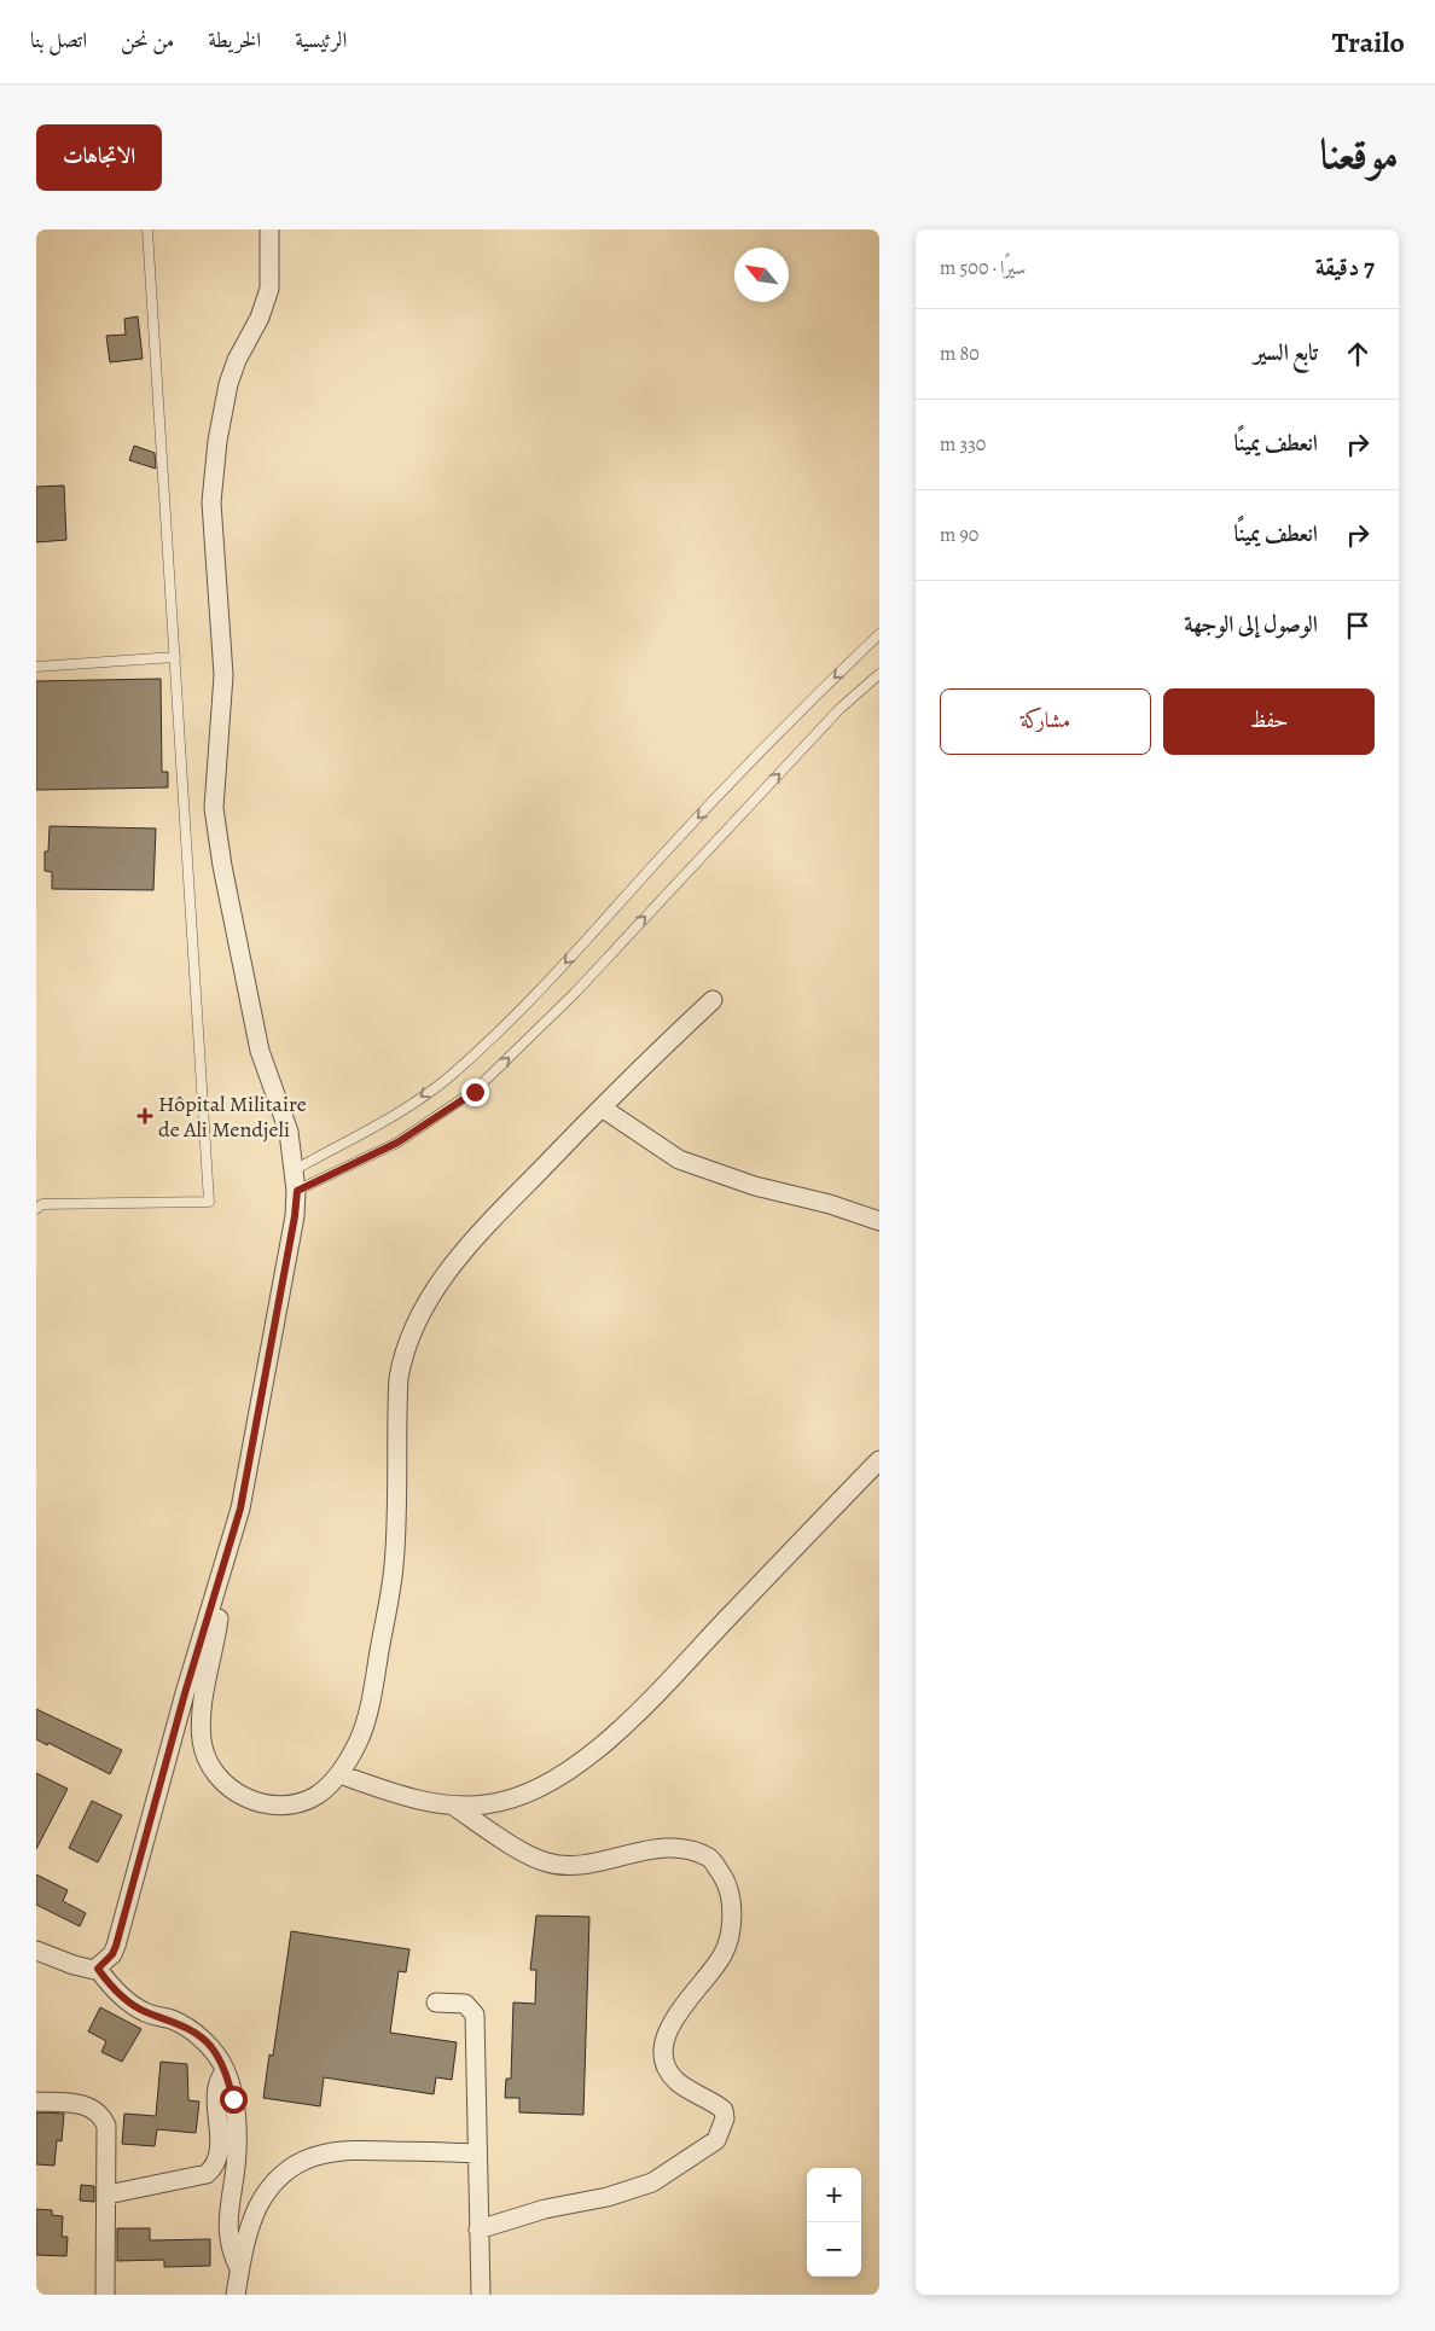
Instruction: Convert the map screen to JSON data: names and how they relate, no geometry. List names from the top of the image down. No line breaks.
{"places":{"health":["Hôpital Militaire de Ali Mendjeli"]},"north":"top left","page":{"header":"Trailo","nav":["الرئيسية","الخريطة","من نحن","اتصل بنا"],"title":"موقعنا","buttons":["الاتجاهات",["حفظ","مشاركة"]],"heading":["7 دقيقة","سيرًا · 500 m"],"list":[["تابع السير","80 m"],["انعطف يمينًا","330 m"],["انعطف يمينًا","90 m"],"الوصول إلى الوجهة"],"map_buttons":["+","−"]}}
